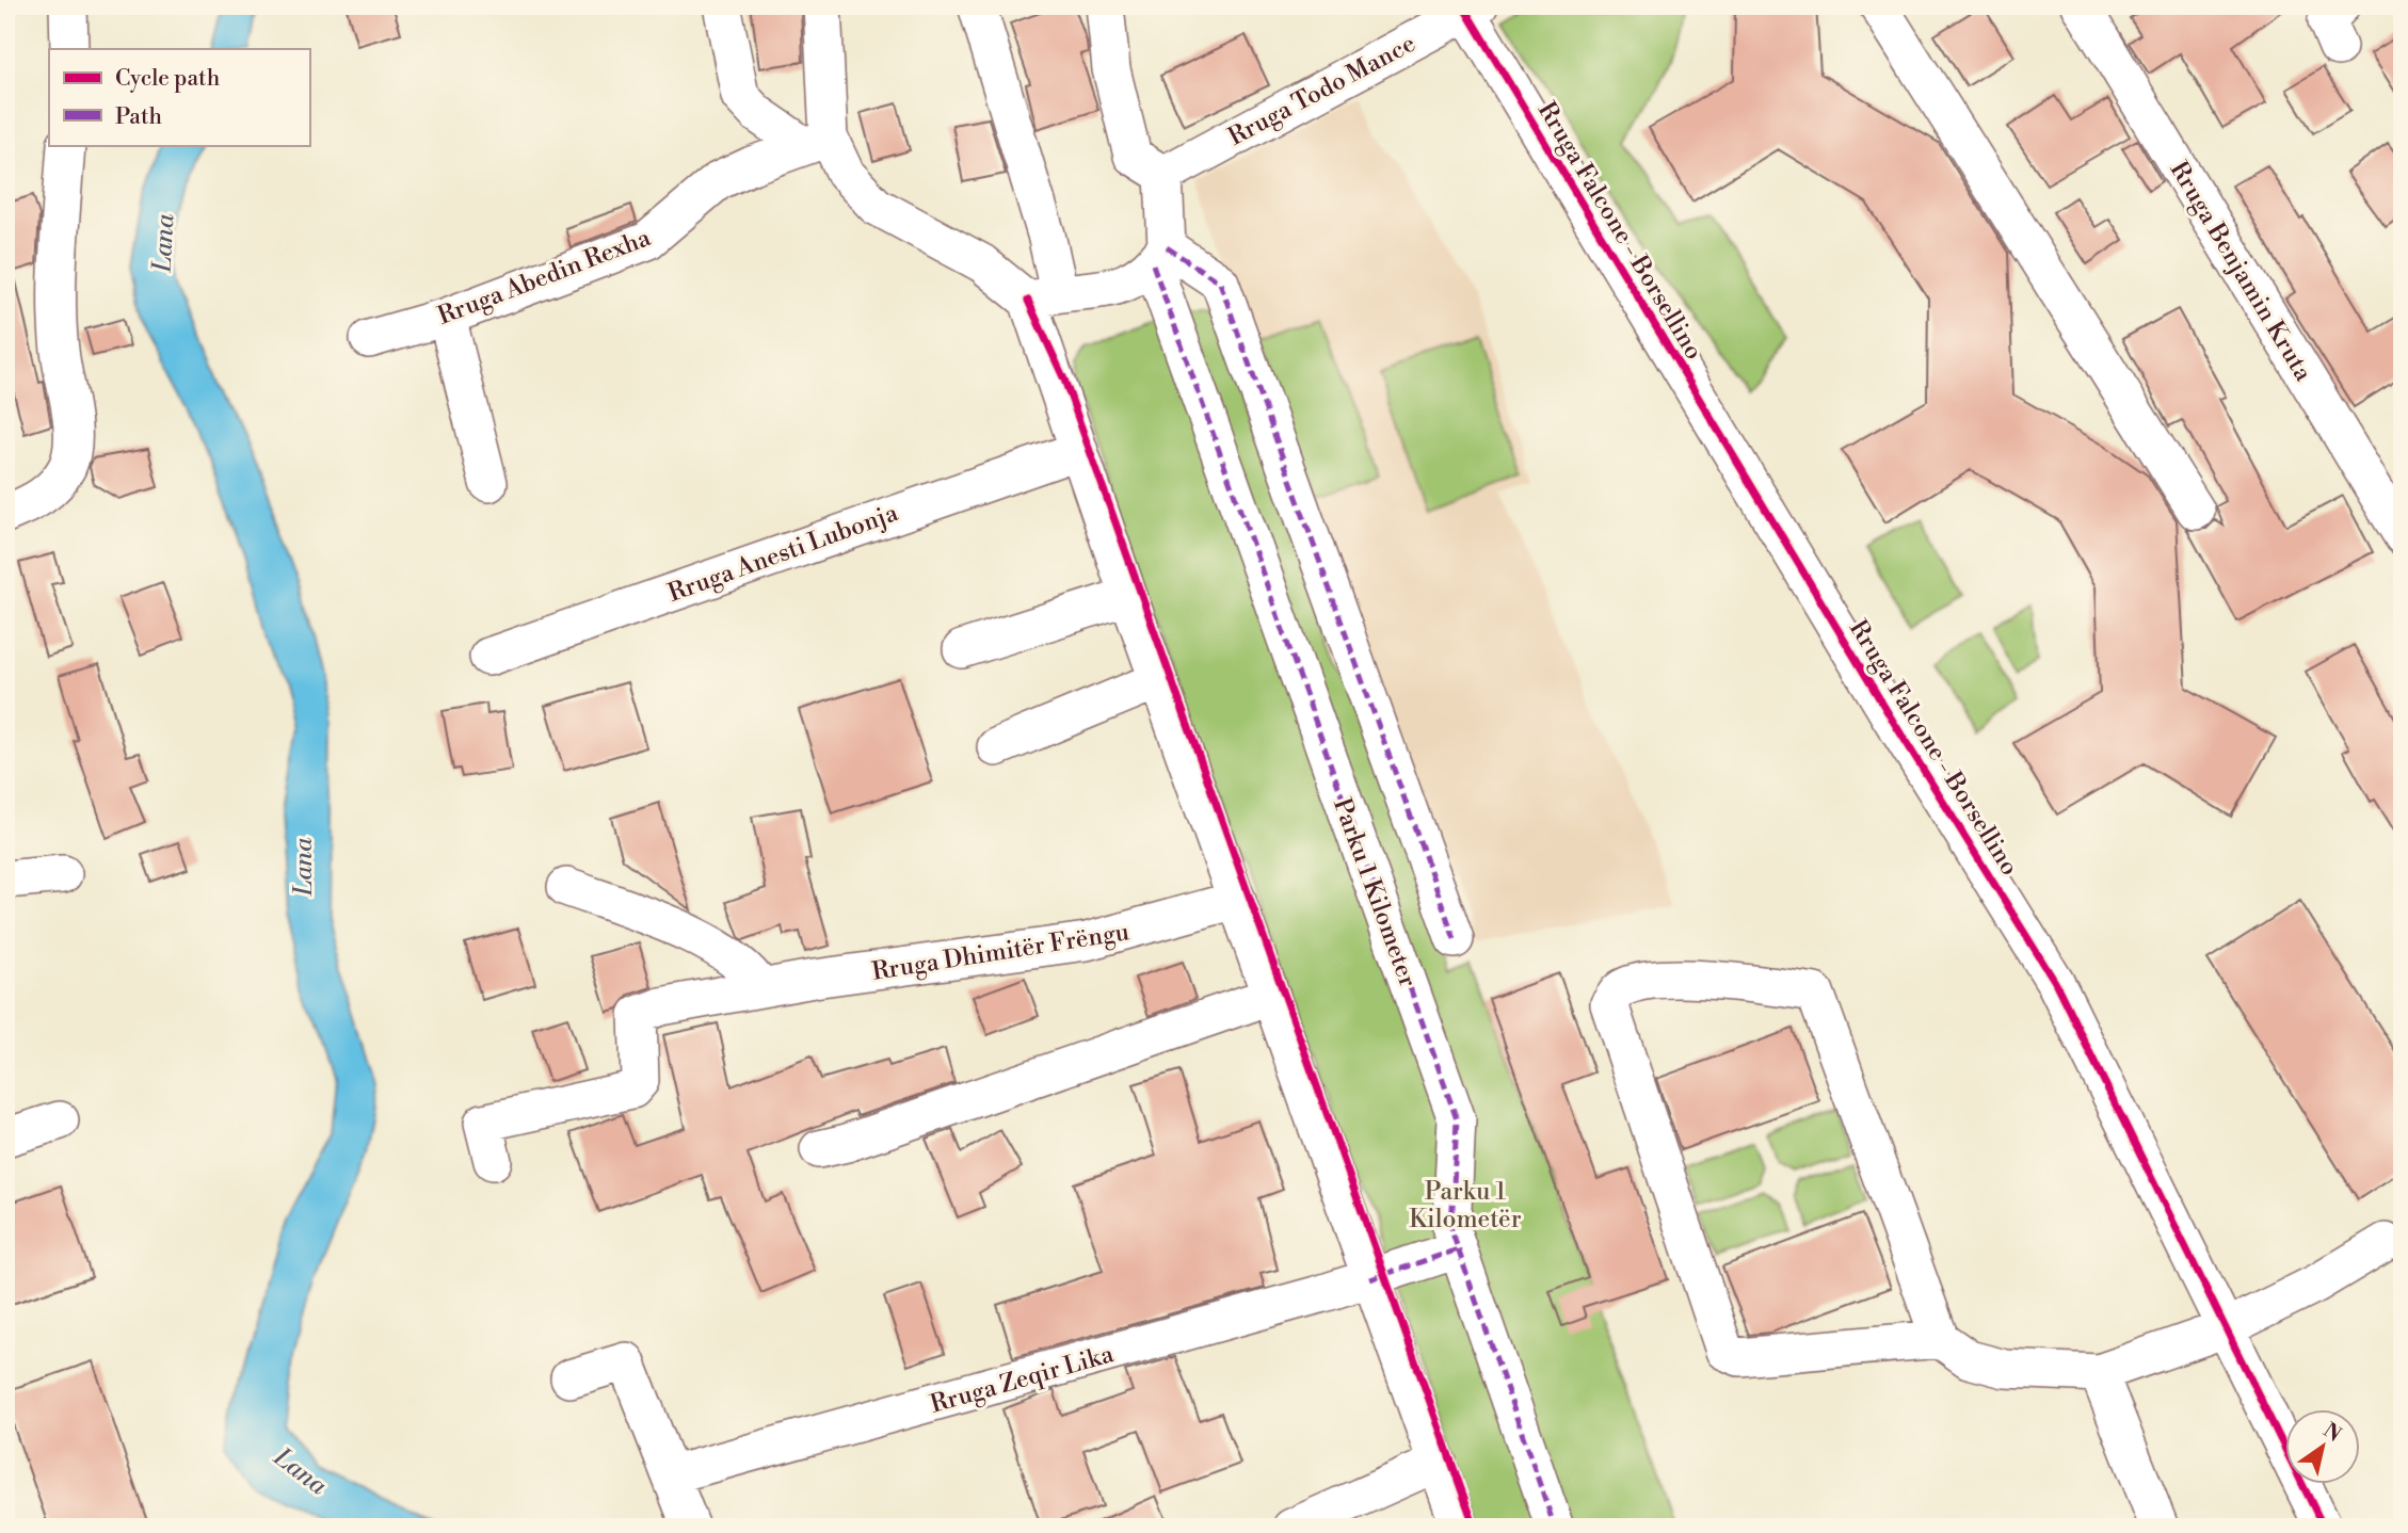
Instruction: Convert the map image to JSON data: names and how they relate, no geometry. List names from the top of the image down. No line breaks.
{"streets":{"street":["Rruga Todo Mance","Rruga Falcone - Borsellino","Rruga Benjamin Kruta","Rruga Abedin Rexha","Rruga Anesti Lubonja","Parku 1 Kilometer","Rruga Dhimitër Frëngu","Rruga Zeqir Lika"]},"crossings":[["Rruga Todo Mance","Rruga Falcone - Borsellino"],["Rruga Todo Mance","Parku 1 Kilometer"],["Parku 1 Kilometer","Rruga Zeqir Lika"]],"water":["Lana"],"parks":["Parku 1 Kilometër"],"legend":["Cycle path","Path"],"north":"top right"}
